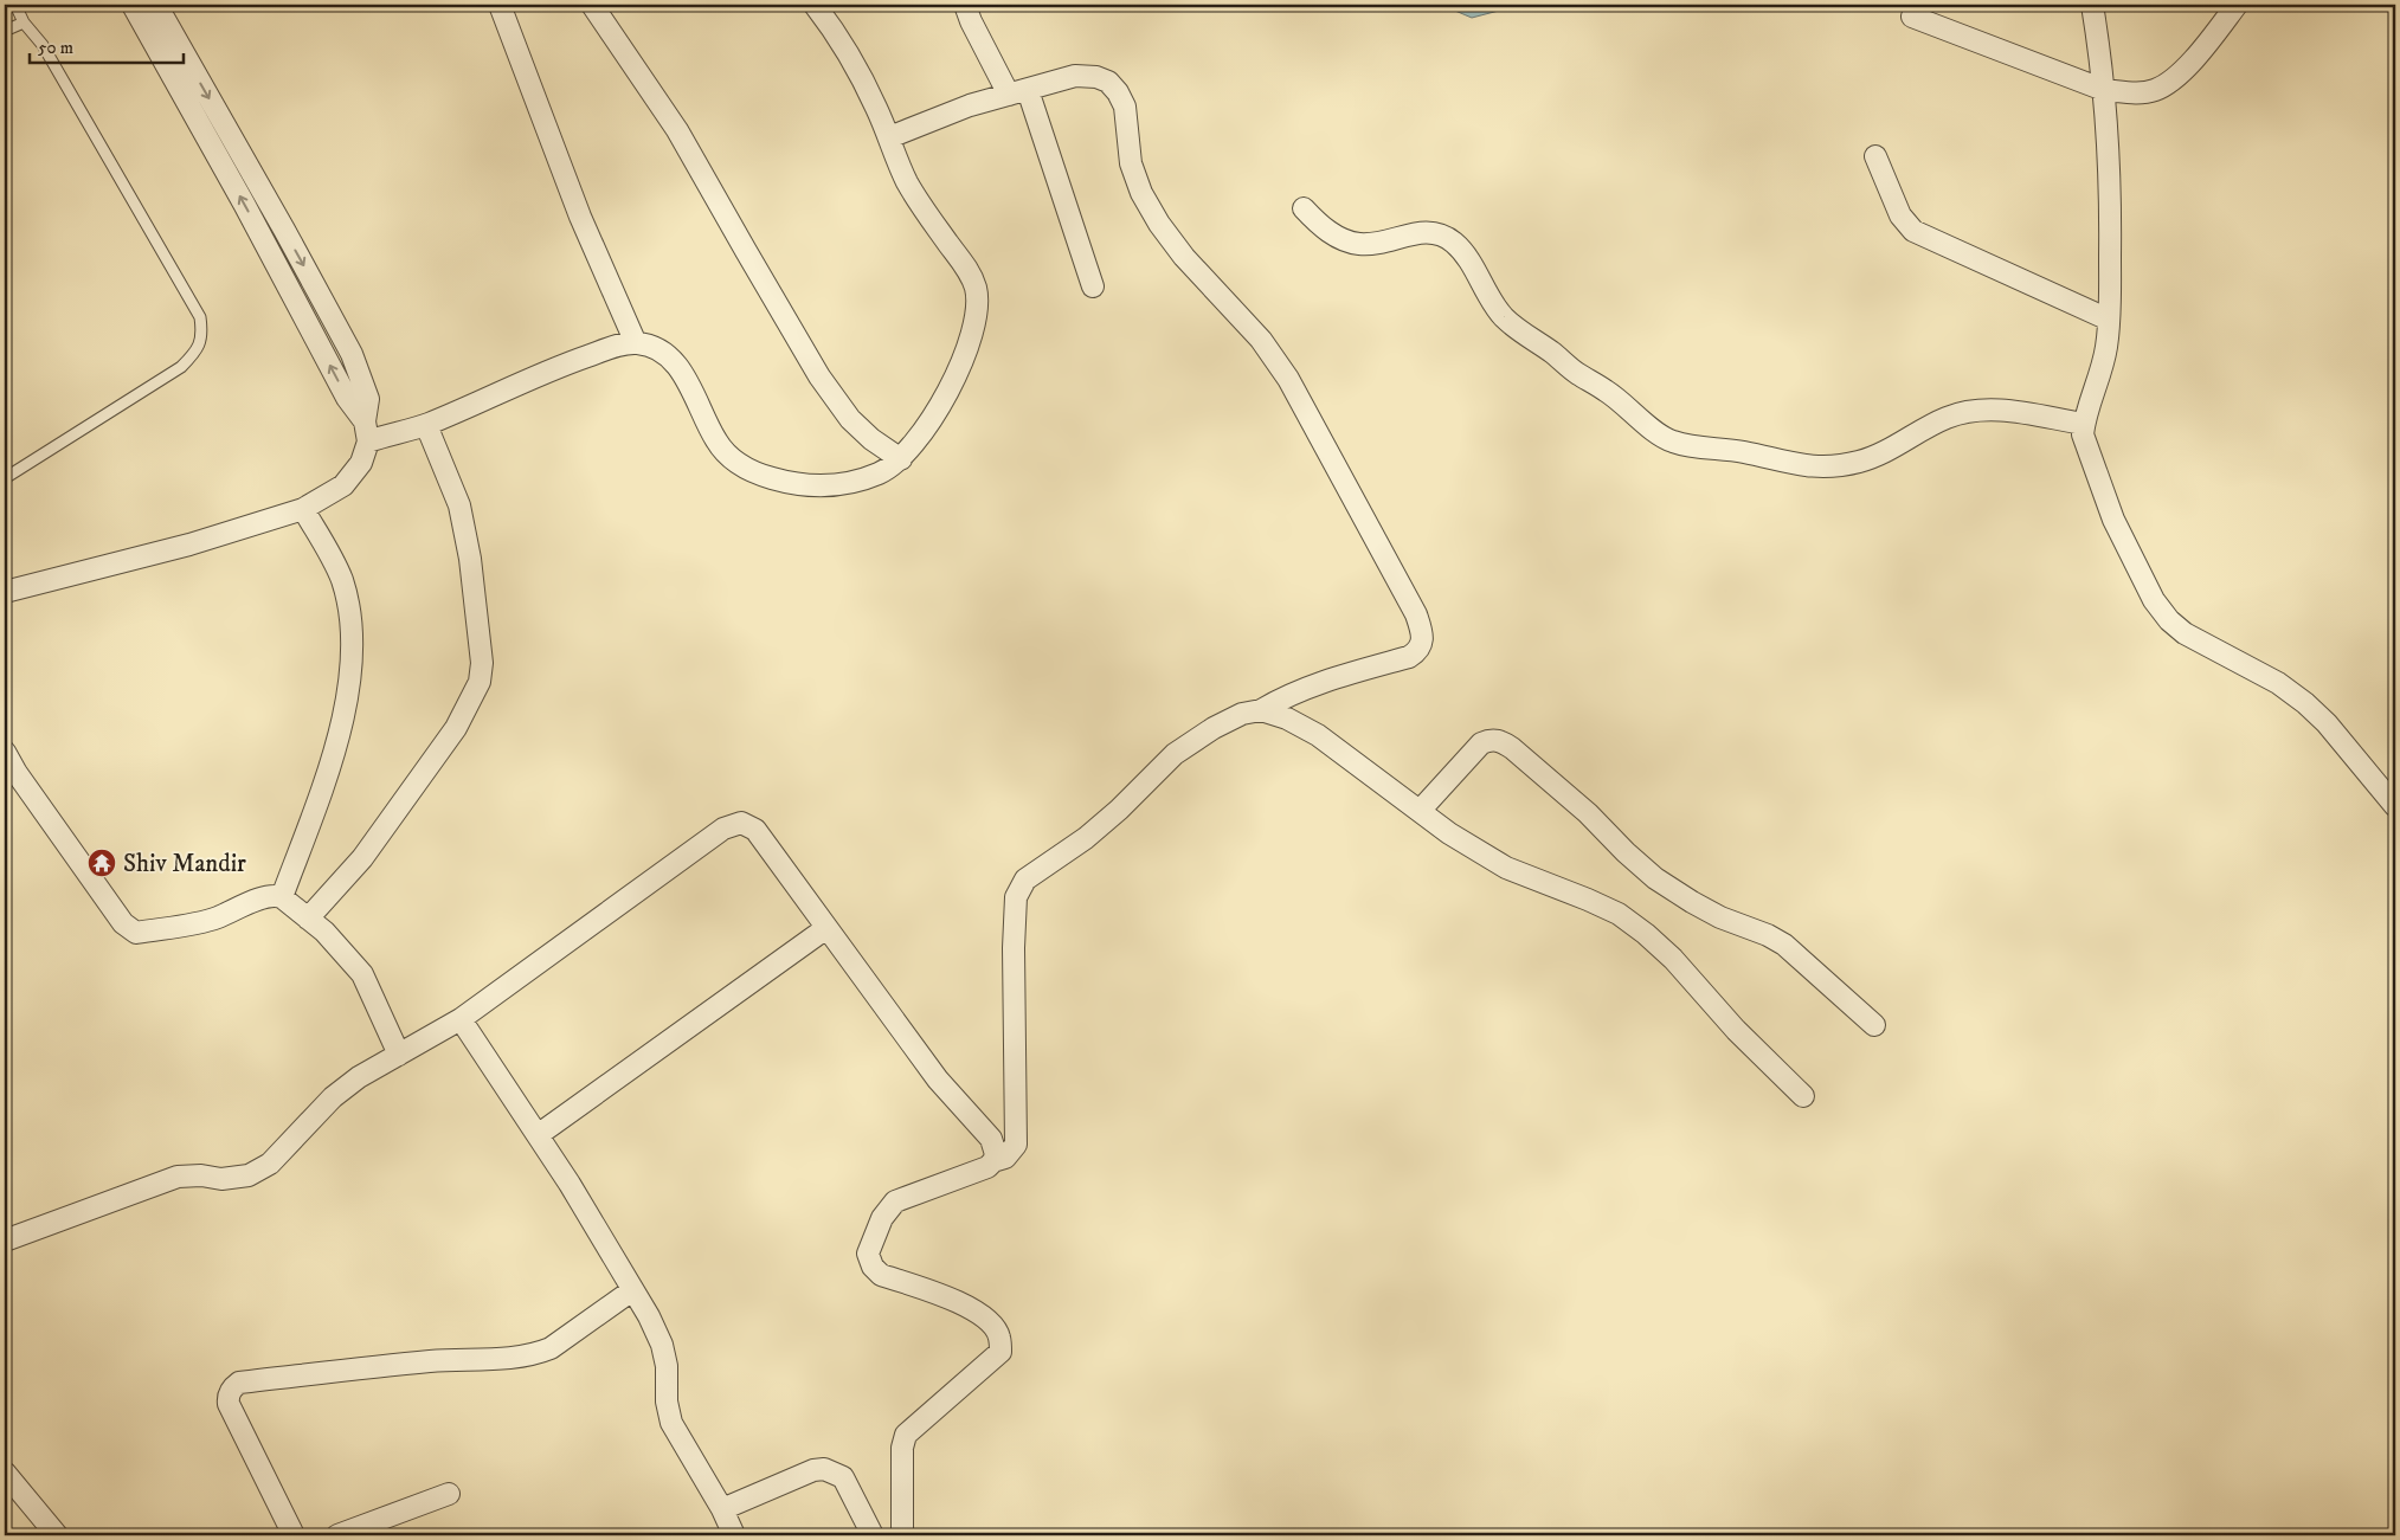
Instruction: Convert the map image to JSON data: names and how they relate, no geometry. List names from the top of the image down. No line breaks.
{"places":{"temple":["Shiv Mandir"]},"scale_bar":"50 m"}
